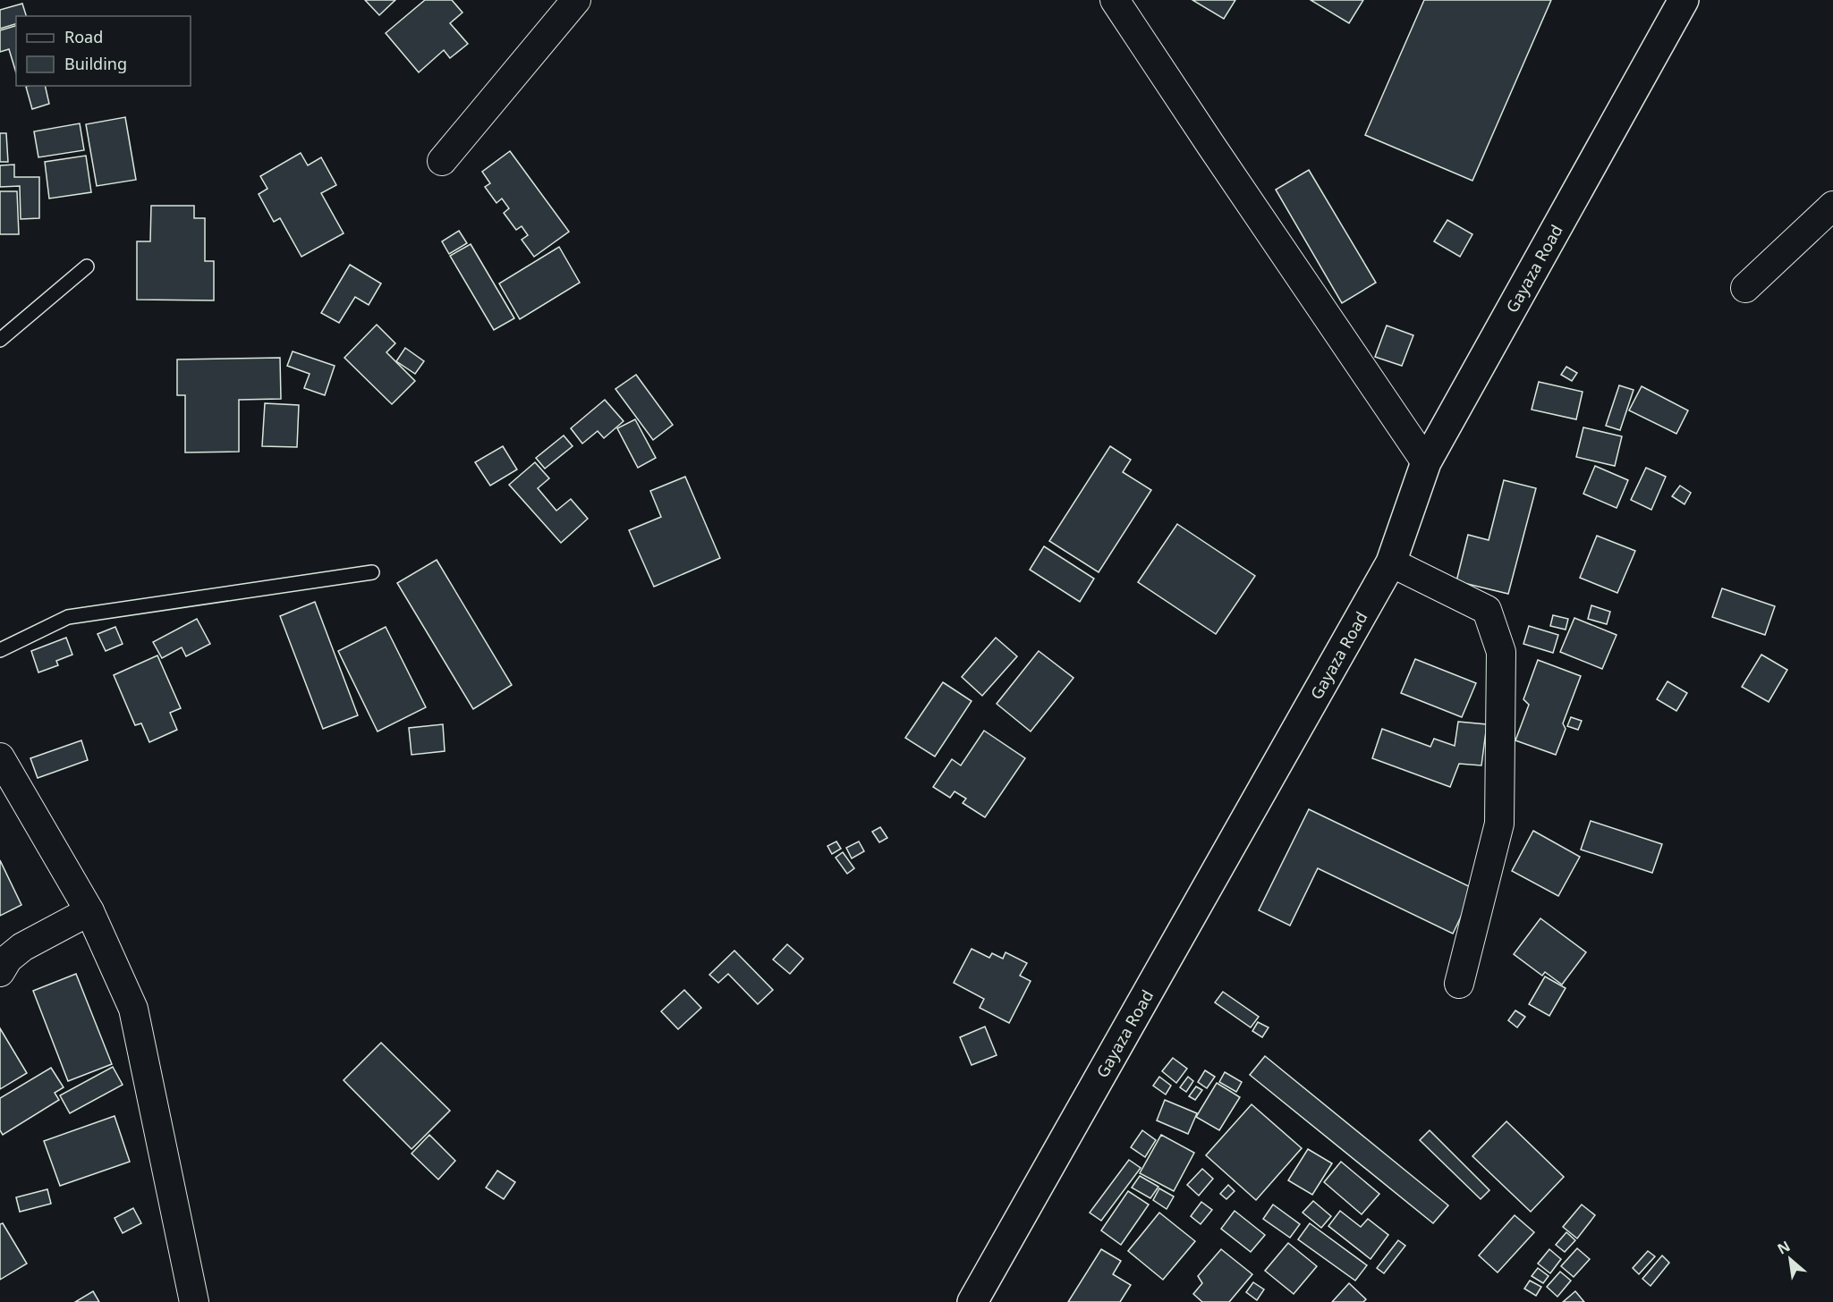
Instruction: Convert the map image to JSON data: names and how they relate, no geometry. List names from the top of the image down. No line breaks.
{"streets":{"main road":["Gayaza Road"]},"legend":["Road","Building"],"north":"top left"}
